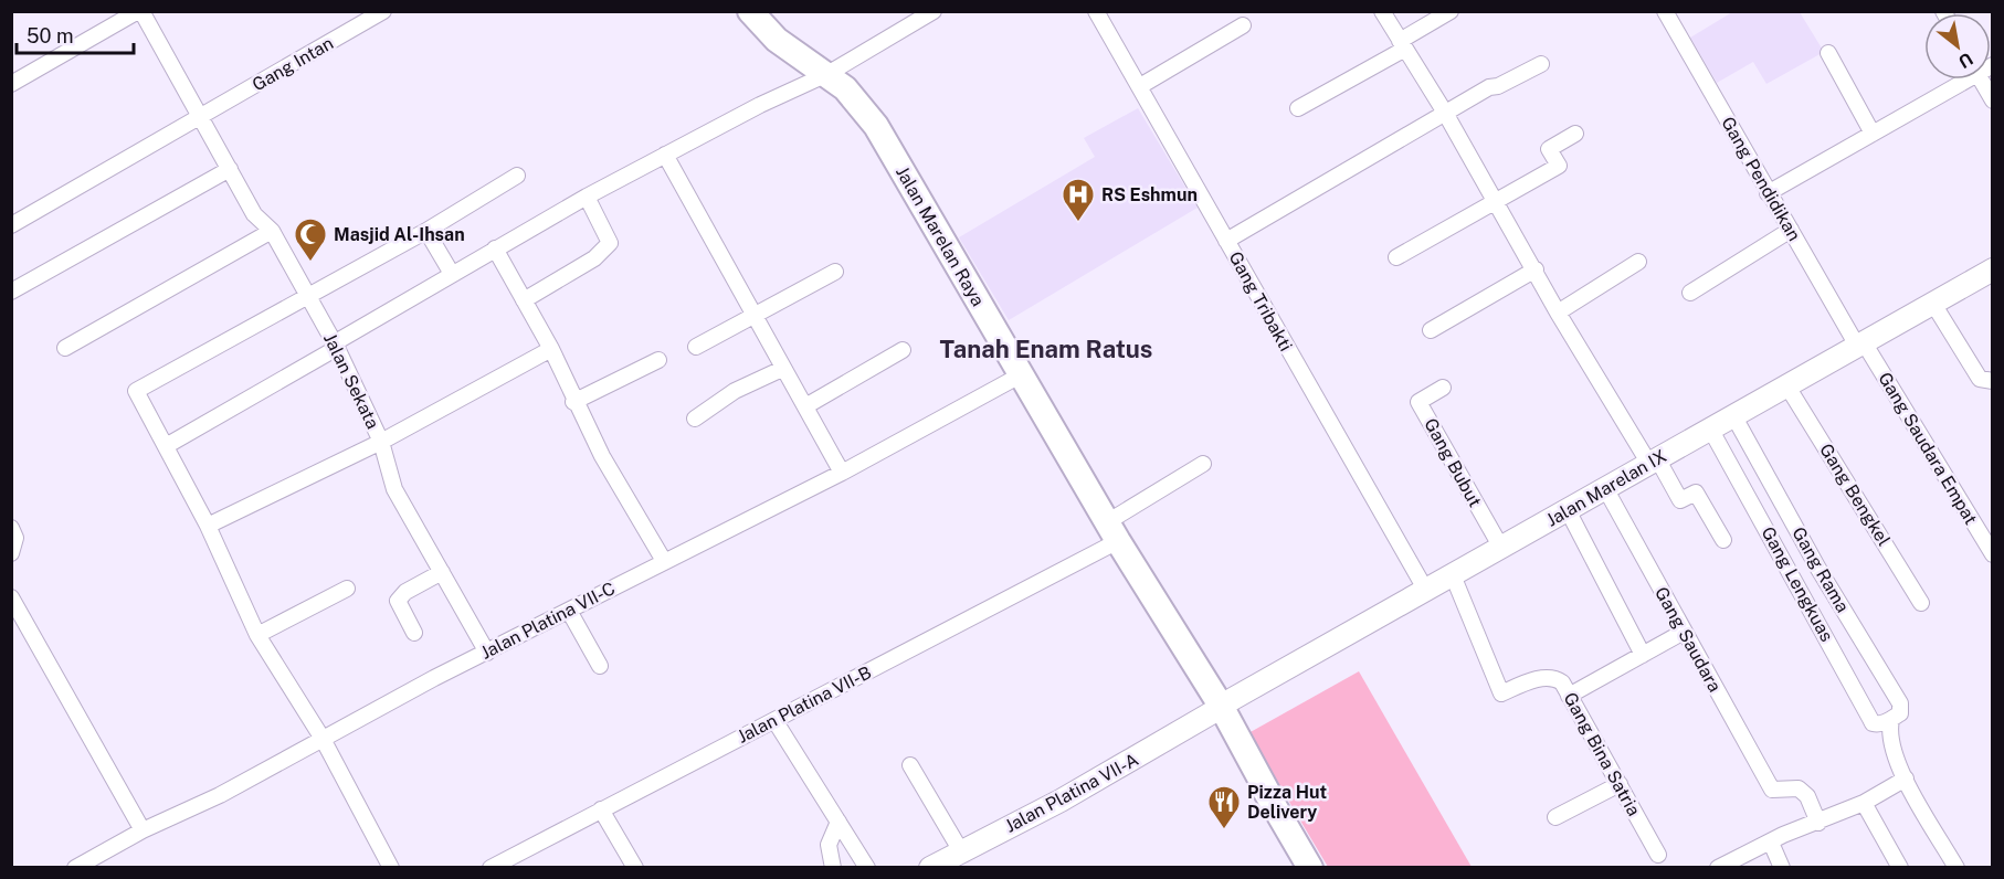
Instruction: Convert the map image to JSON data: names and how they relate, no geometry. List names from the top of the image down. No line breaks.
{"streets":{"main road":["Jalan Marelan Raya","Jalan Marelan IX","Jalan Platina VII-A"],"street":["Gang Intan","Gang Pendidikan","Gang Tribakti","Jalan Sekata","Gang Saudara Empat","Gang Bubut","Gang Bengkel","Gang Rama","Gang Lengkuas","Jalan Platina VII-C","Gang Saudara","Jalan Platina VII-B","Gang Bina Satria"]},"crossings":[["Gang Intan","Jalan Sekata"],["Gang Pendidikan","Gang Saudara Empat"],["Gang Pendidikan","Jalan Marelan IX"],["Jalan Marelan Raya","Jalan Marelan IX"],["Jalan Marelan Raya","Jalan Platina VII-C"],["Jalan Marelan Raya","Jalan Platina VII-B"],["Jalan Marelan Raya","Jalan Platina VII-A"],["Gang Tribakti","Jalan Marelan IX"],["Jalan Sekata","Jalan Platina VII-C"],["Gang Saudara Empat","Jalan Marelan IX"],["Gang Bubut","Jalan Marelan IX"],["Jalan Marelan IX","Gang Bengkel"],["Jalan Marelan IX","Gang Rama"],["Jalan Marelan IX","Gang Lengkuas"],["Jalan Marelan IX","Gang Saudara"],["Jalan Marelan IX","Gang Bina Satria"],["Jalan Marelan IX","Jalan Platina VII-A"],["Gang Rama","Gang Lengkuas"]],"districts":["Tanah Enam Ratus"],"places":{"hospital":["RS Eshmun"],"mosque":["Masjid Al-Ihsan"],"restaurant":["Pizza Hut Delivery"]},"scale_bar":"50 m","north":"bottom right"}
